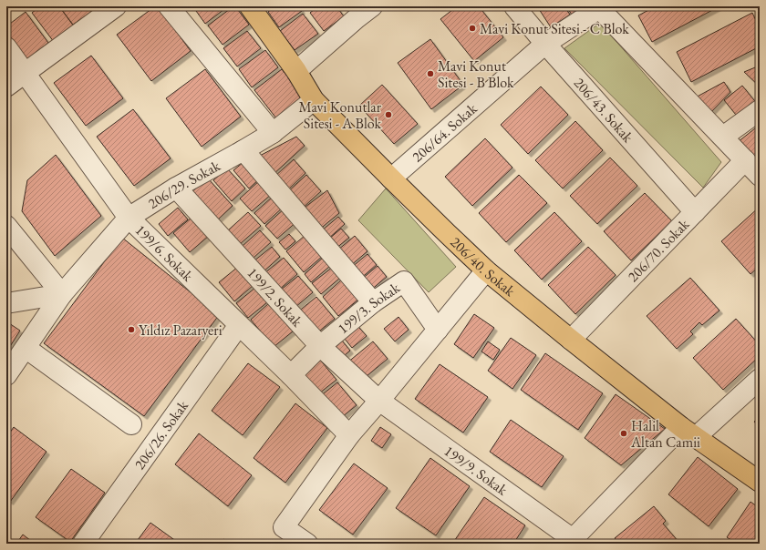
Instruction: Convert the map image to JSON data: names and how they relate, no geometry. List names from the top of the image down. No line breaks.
{"streets":{"main road":["206/40. Sokak"],"street":["206/43. Sokak","206/64. Sokak","206/29. Sokak","206/70. Sokak","199/6. Sokak","199/2. Sokak","199/3. Sokak","206/26. Sokak","199/9. Sokak"]},"crossings":[["206/43. Sokak","206/64. Sokak"],["206/43. Sokak","206/70. Sokak"],["206/64. Sokak","206/40. Sokak"],["206/29. Sokak","199/6. Sokak"],["206/29. Sokak","206/40. Sokak"],["206/29. Sokak","199/2. Sokak"],["206/70. Sokak","206/40. Sokak"],["199/6. Sokak","199/3. Sokak"],["199/6. Sokak","206/26. Sokak"],["199/2. Sokak","199/3. Sokak"],["199/2. Sokak","199/9. Sokak"]],"places":["Mavi Konut Sitesi - C Blok","Mavi Konut Sitesi - B Blok","Mavi Konutlar Sitesi - A Blok","Yıldız Pazaryeri","Halil Altan Camii"]}
